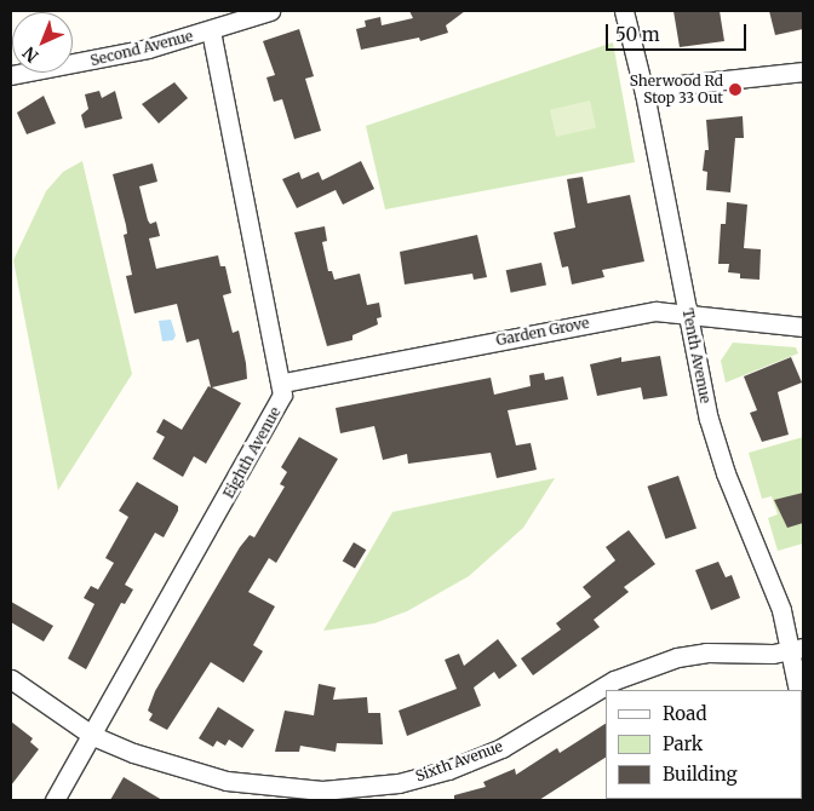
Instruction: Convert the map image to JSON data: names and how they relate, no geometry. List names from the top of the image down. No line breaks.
{"streets":{"street":["Second Avenue","Garden Grove","Tenth Avenue","Eighth Avenue","Sixth Avenue"]},"crossings":[["Second Avenue","Eighth Avenue"],["Garden Grove","Tenth Avenue"],["Garden Grove","Eighth Avenue"],["Tenth Avenue","Sixth Avenue"],["Eighth Avenue","Sixth Avenue"]],"places":["Sherwood Rd Stop 33 Out"],"legend":["Road","Park","Building"],"scale_bar":"50 m","north":"bottom left"}
